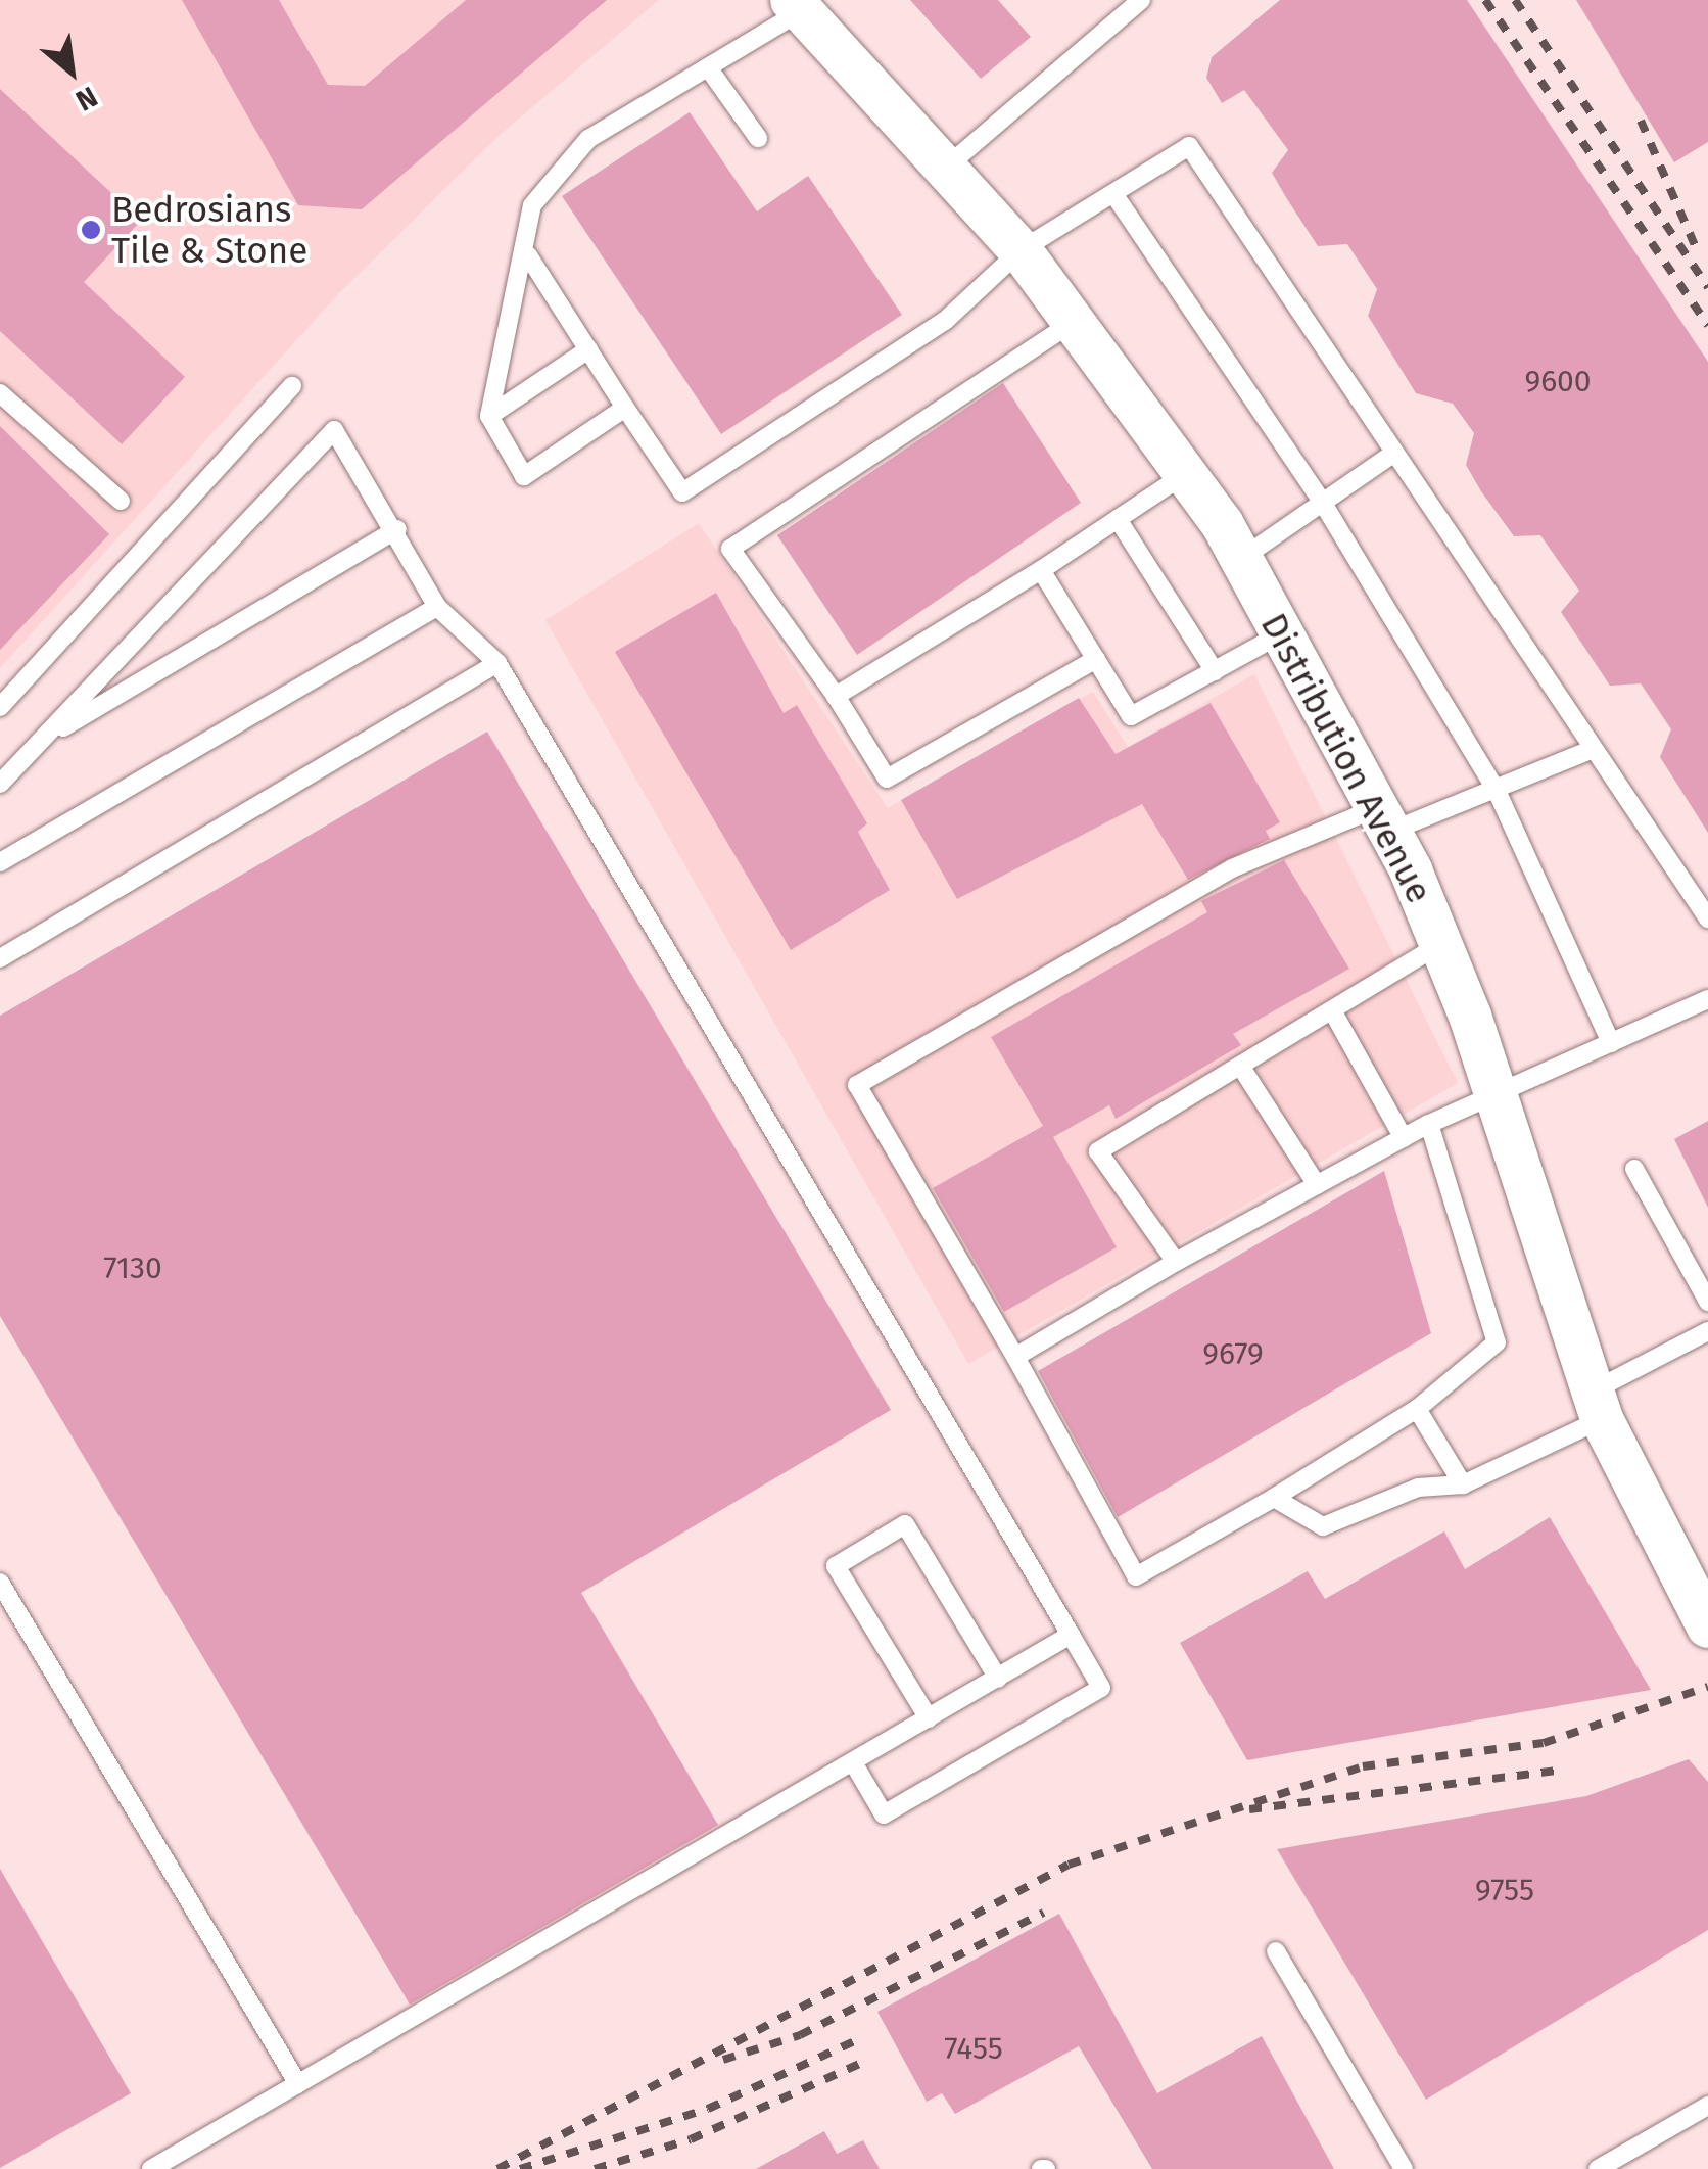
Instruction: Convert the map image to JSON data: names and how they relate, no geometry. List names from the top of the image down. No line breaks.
{"streets":{"street":["Distribution Avenue"]},"places":["Bedrosians Tile & Stone"],"house_numbers":["9600","7130","9679","9755","7455"],"north":"bottom right"}
